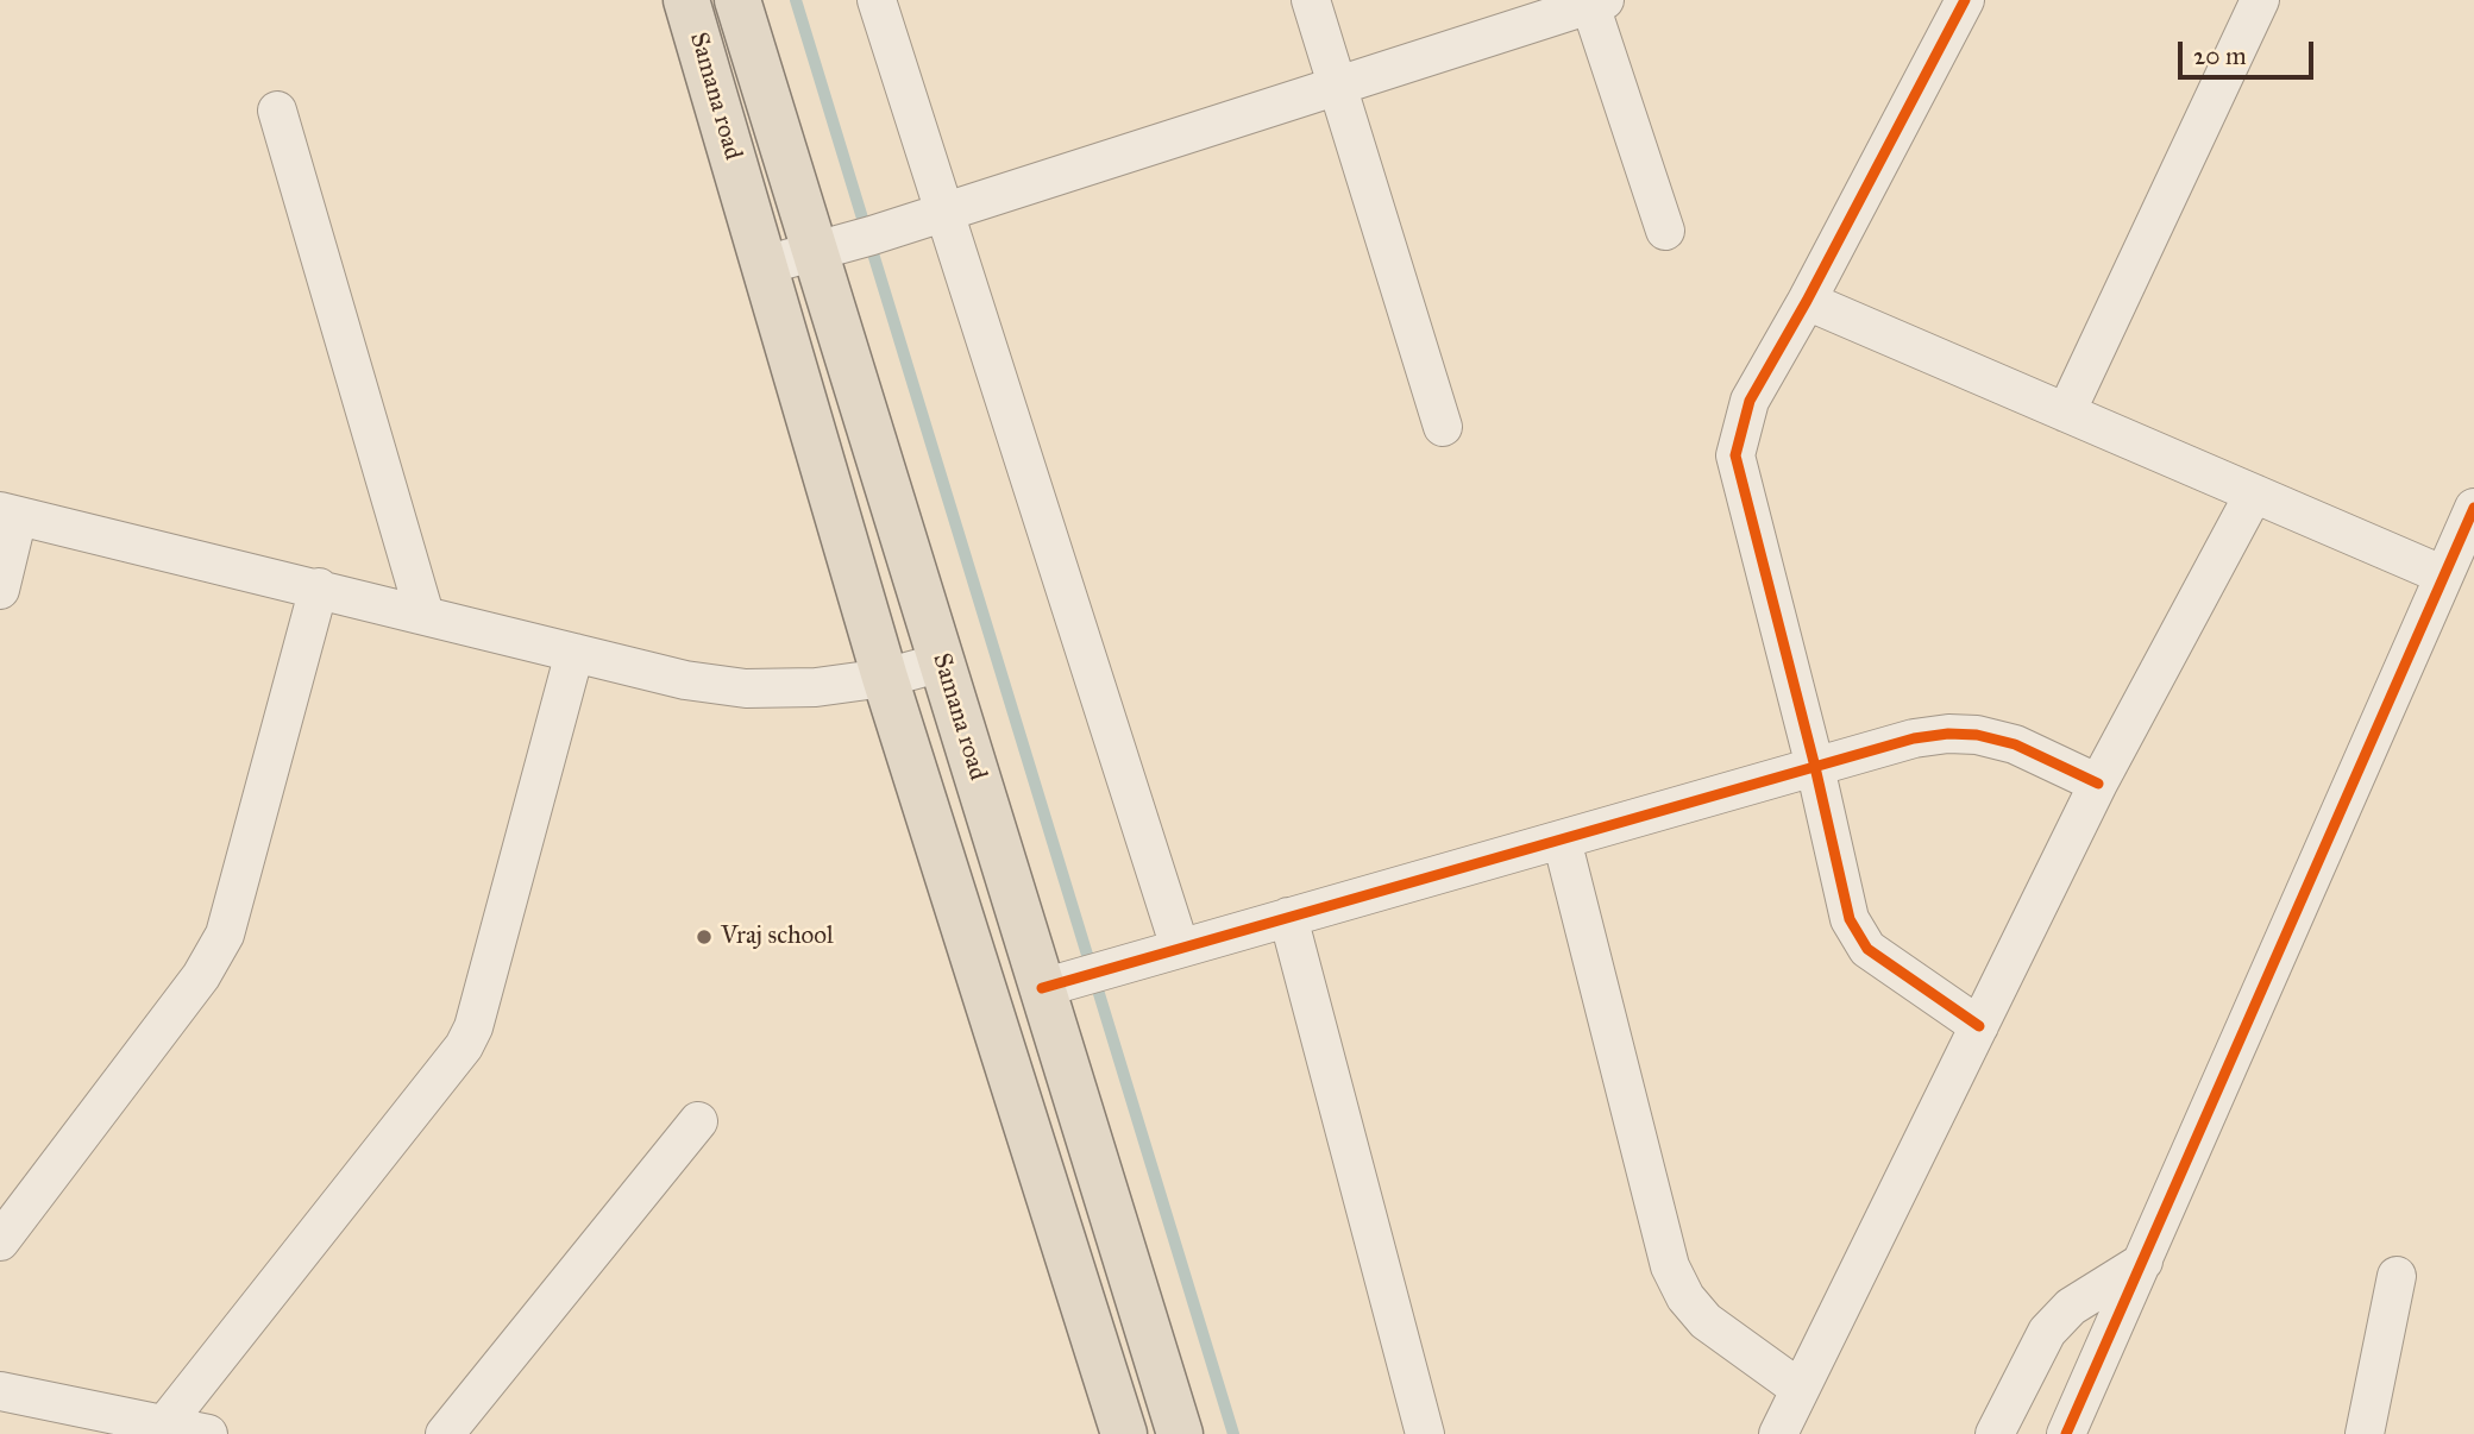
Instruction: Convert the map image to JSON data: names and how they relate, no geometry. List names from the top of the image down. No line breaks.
{"streets":{"main road":["Samana road"]},"places":["Vraj school"],"scale_bar":"20 m"}
